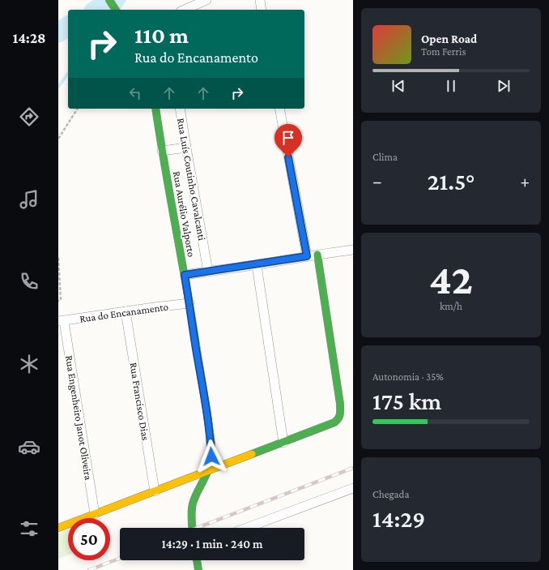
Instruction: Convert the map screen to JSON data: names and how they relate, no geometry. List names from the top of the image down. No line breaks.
{"streets":{"street":["Rua Luís Coutinho Cavalcanti","Rua Aurélio Valporto","Rua do Encanamento","Rua Francisco Dias","Rua Engenheiro Janot Oliveira"]},"crossings":[["Rua Aurélio Valporto","Rua do Encanamento"],["Rua do Encanamento","Rua Francisco Dias"],["Rua do Encanamento","Rua Engenheiro Janot Oliveira"]],"page":{"tabs":"14:28","turn":["110 m","Rua do Encanamento"],"song":["Open Road","Tom Ferris"],"tile":["Clima",["42","km/h"],["Autonomia · 35%","175 km"],["Chegada","14:29"]],"heat":["−","21.5°","+"],"limit":"50","trip":"14:29 · 1 min · 240 m"}}
